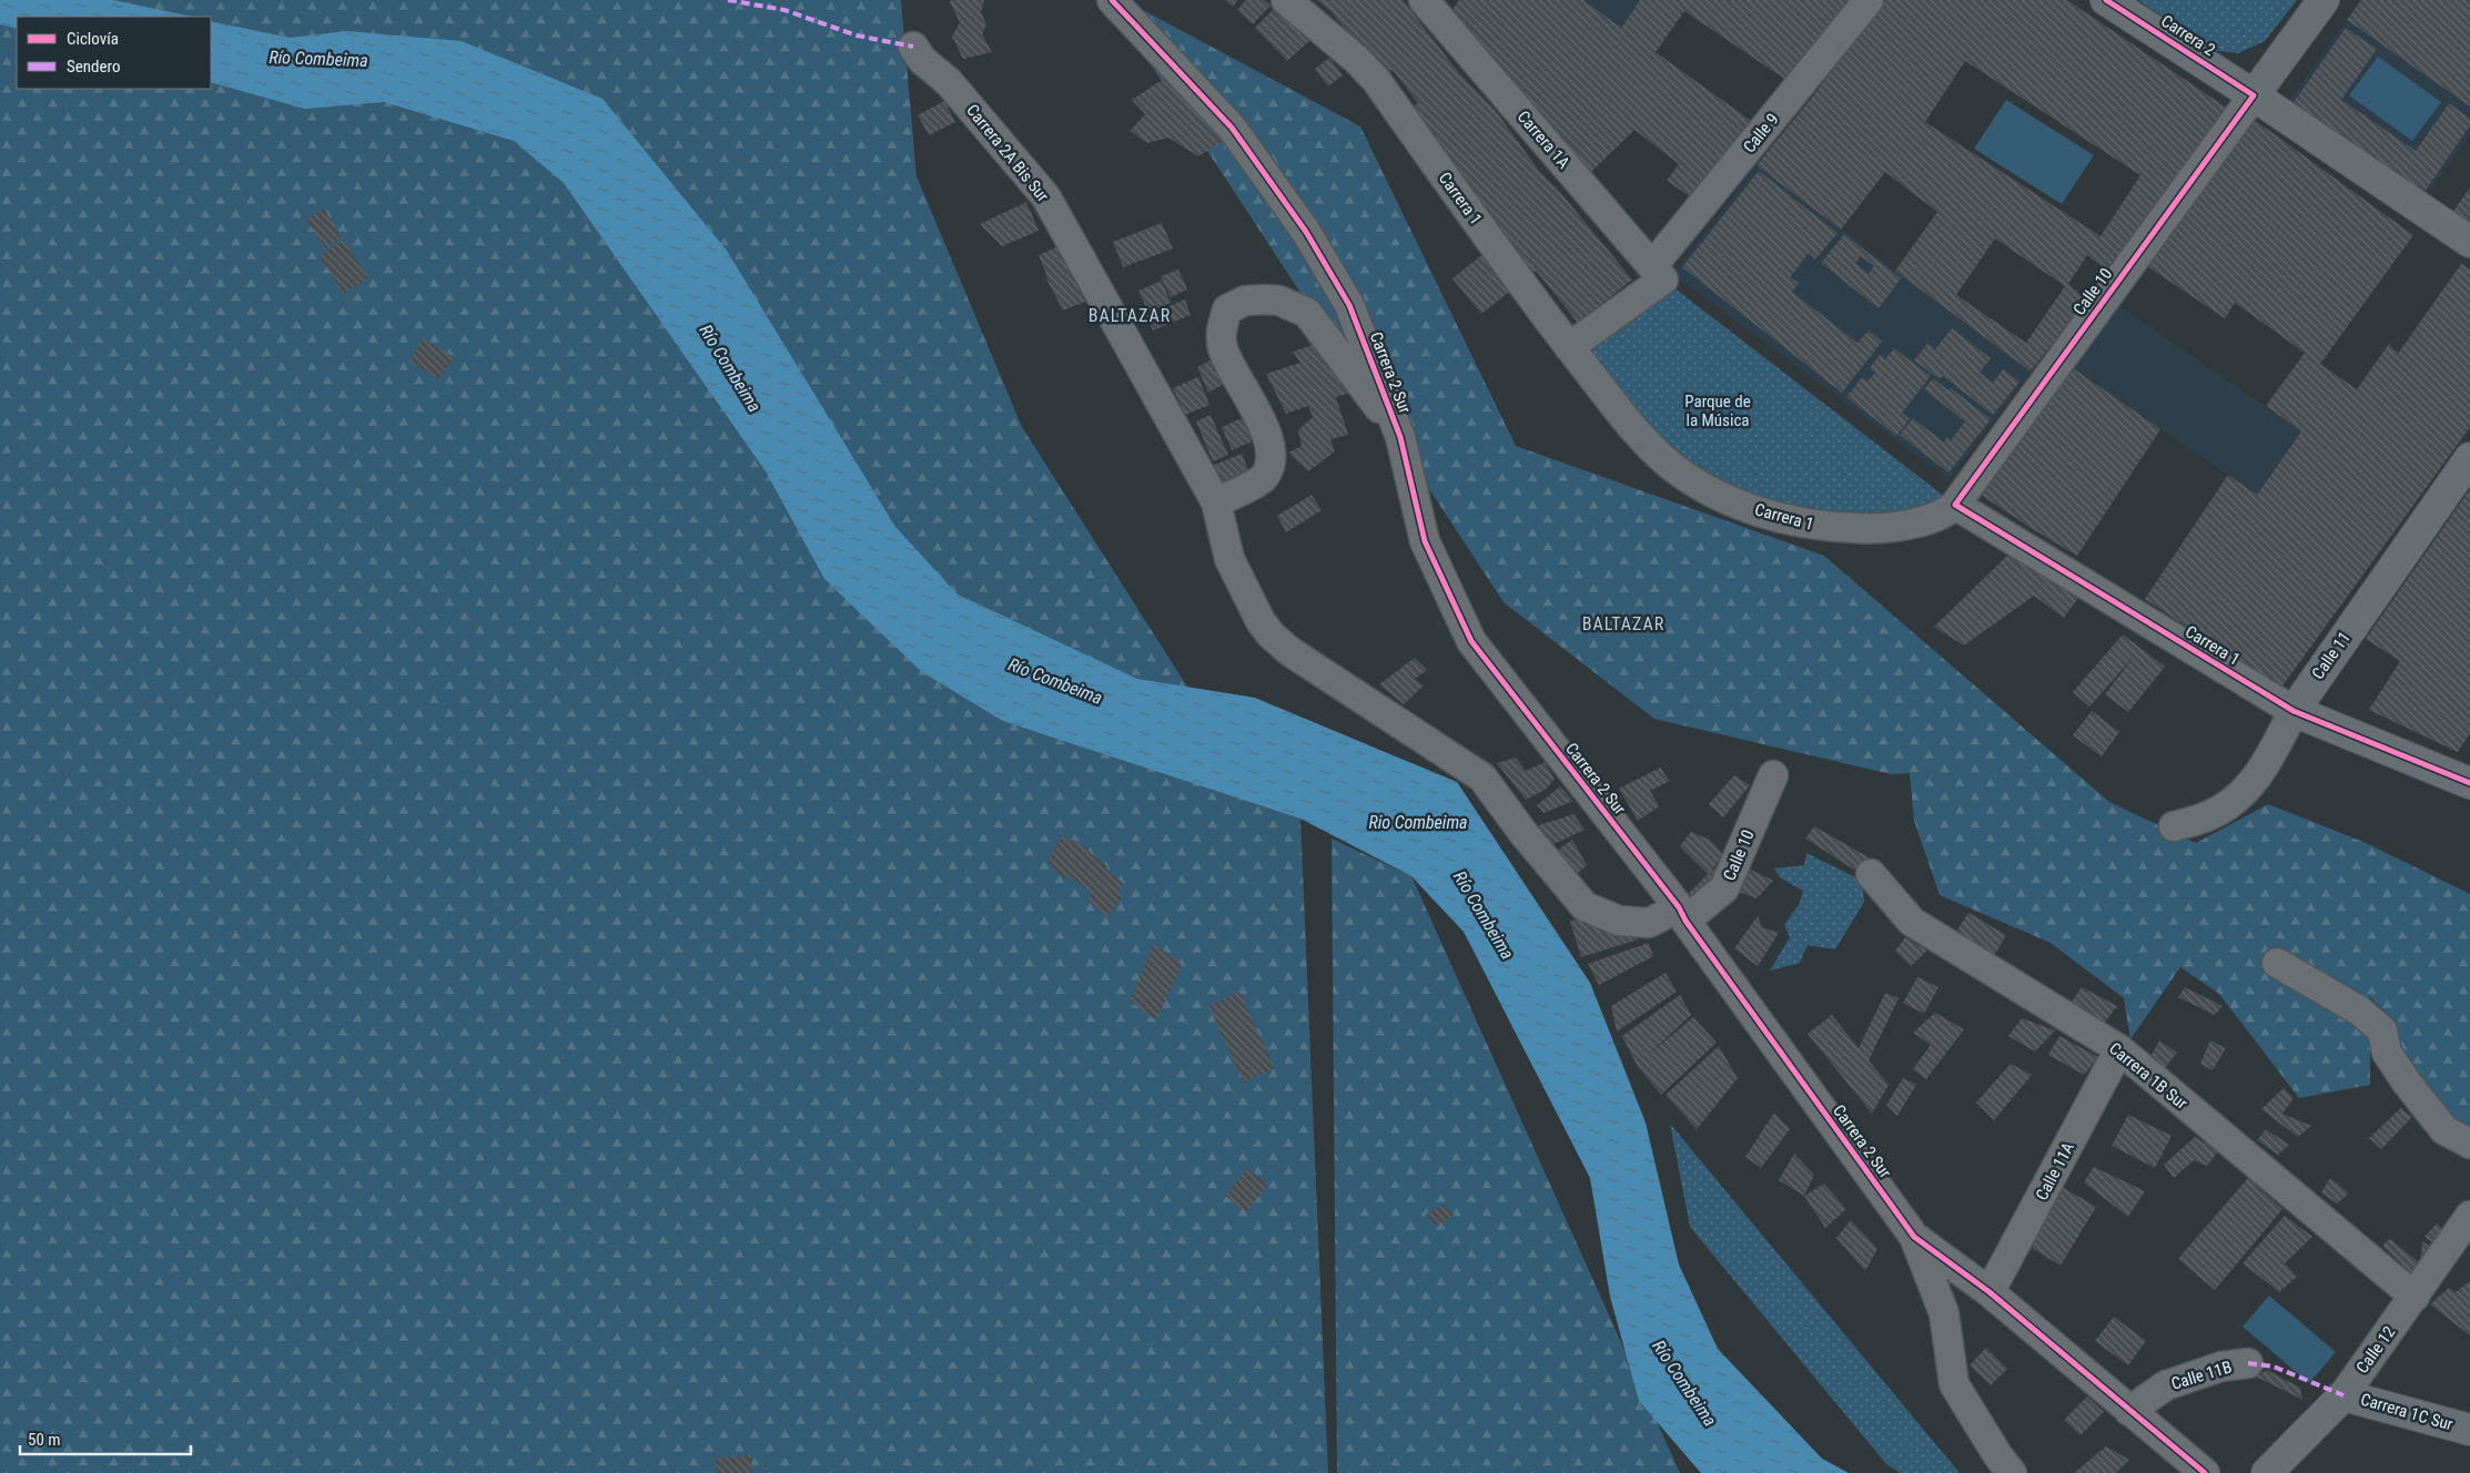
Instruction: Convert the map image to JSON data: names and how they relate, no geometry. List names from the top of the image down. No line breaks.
{"streets":{"main road":["Carrera 2","Carrera 1","Calle 10","Calle 11","Calle 12","Carrera 1C Sur"],"street":["Calle 9","Carrera 1A","Carrera 2A Bis Sur","Carrera 2 Sur","Carrera 1B Sur","Calle 11A","Calle 11B"]},"crossings":[["Carrera 2","Calle 10"],["Calle 9","Carrera 1A"],["Calle 9","Carrera 1"],["Carrera 2A Bis Sur","Calle 10"],["Carrera 2A Bis Sur","Carrera 2 Sur"],["Carrera 1","Calle 10"],["Carrera 1","Calle 11"],["Calle 10","Carrera 2 Sur"],["Carrera 2 Sur","Calle 11A"],["Carrera 2 Sur","Calle 11B"],["Carrera 1B Sur","Calle 11A"],["Carrera 1B Sur","Calle 12"],["Calle 12","Carrera 1C Sur"]],"districts":["BALTAZAR","BALTAZAR"],"water":["Río Combeima","Rio Combeima"],"parks":["Parque de la Música"],"legend":["Ciclovía","Sendero"],"scale_bar":"50 m"}
